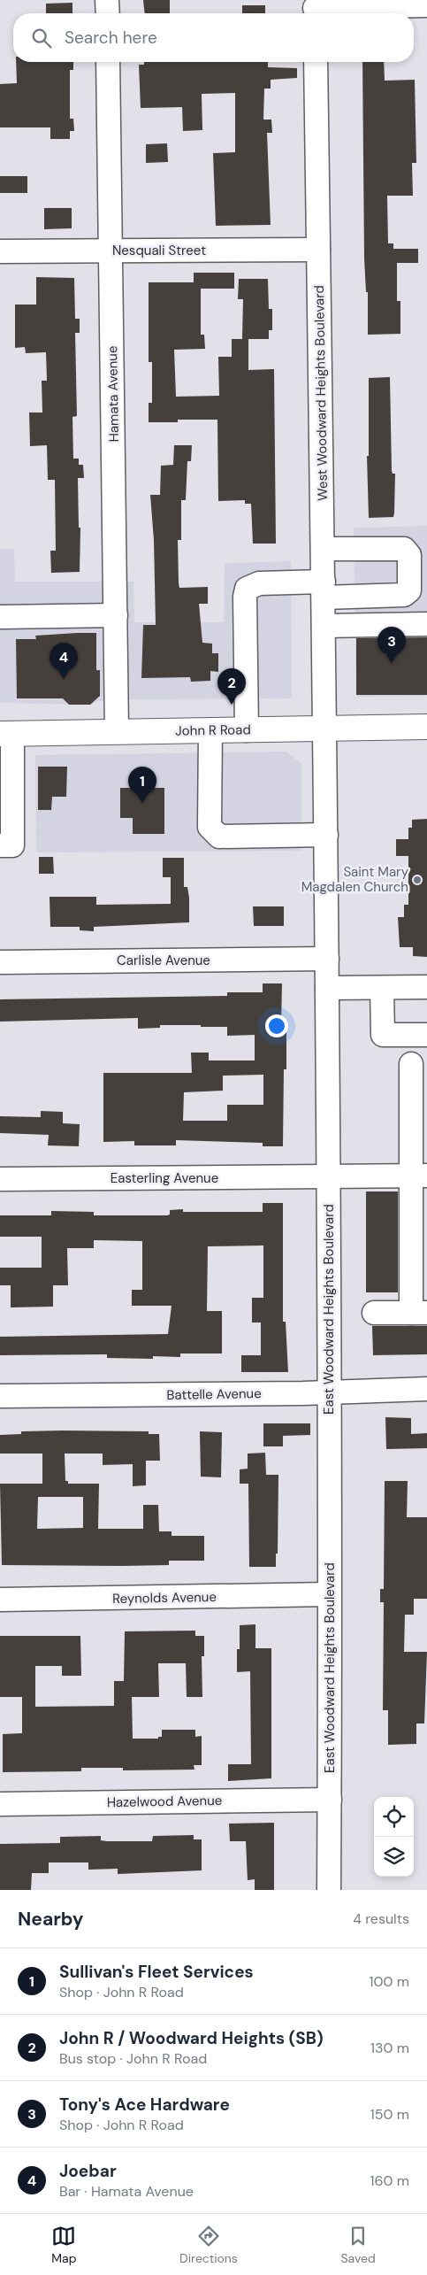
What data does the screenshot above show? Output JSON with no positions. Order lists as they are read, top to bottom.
{
  "streets": {
    "main road": ["John R Road"],
    "street": [
      "Nesquali Street",
      "West Woodward Heights Boulevard",
      "Hamata Avenue",
      "Carlisle Avenue",
      "Easterling Avenue",
      "East Woodward Heights Boulevard",
      "Battelle Avenue",
      "Reynolds Avenue",
      "Hazelwood Avenue"
    ]
  },
  "crossings": [
    ["Nesquali Street", "West Woodward Heights Boulevard"],
    ["Nesquali Street", "Hamata Avenue"],
    ["West Woodward Heights Boulevard", "John R Road"],
    ["West Woodward Heights Boulevard", "East Woodward Heights Boulevard"],
    ["Hamata Avenue", "John R Road"],
    ["John R Road", "East Woodward Heights Boulevard"],
    ["Carlisle Avenue", "East Woodward Heights Boulevard"],
    ["Easterling Avenue", "East Woodward Heights Boulevard"],
    ["East Woodward Heights Boulevard", "Battelle Avenue"],
    ["East Woodward Heights Boulevard", "Reynolds Avenue"],
    ["East Woodward Heights Boulevard", "Hazelwood Avenue"]
  ],
  "places": ["Saint Mary Magdalen Church"],
  "page": {
    "search": "Search here",
    "pins": [
      "3",
      "4",
      "2",
      "1"
    ],
    "heading": ["Nearby", "4 results"],
    "list": [
      {
        "mark": "1",
        "name": "Sullivan's Fleet Services",
        "note": "Shop · John R Road",
        "value": "100 m"
      },
      {
        "mark": "2",
        "name": "John R / Woodward Heights (SB)",
        "note": "Bus stop · John R Road",
        "value": "130 m"
      },
      {
        "mark": "3",
        "name": "Tony's Ace Hardware",
        "note": "Shop · John R Road",
        "value": "150 m"
      },
      {
        "mark": "4",
        "name": "Joebar",
        "note": "Bar · Hamata Avenue",
        "value": "160 m"
      }
    ],
    "nav": ["Map", "Directions", "Saved"]
  }
}
